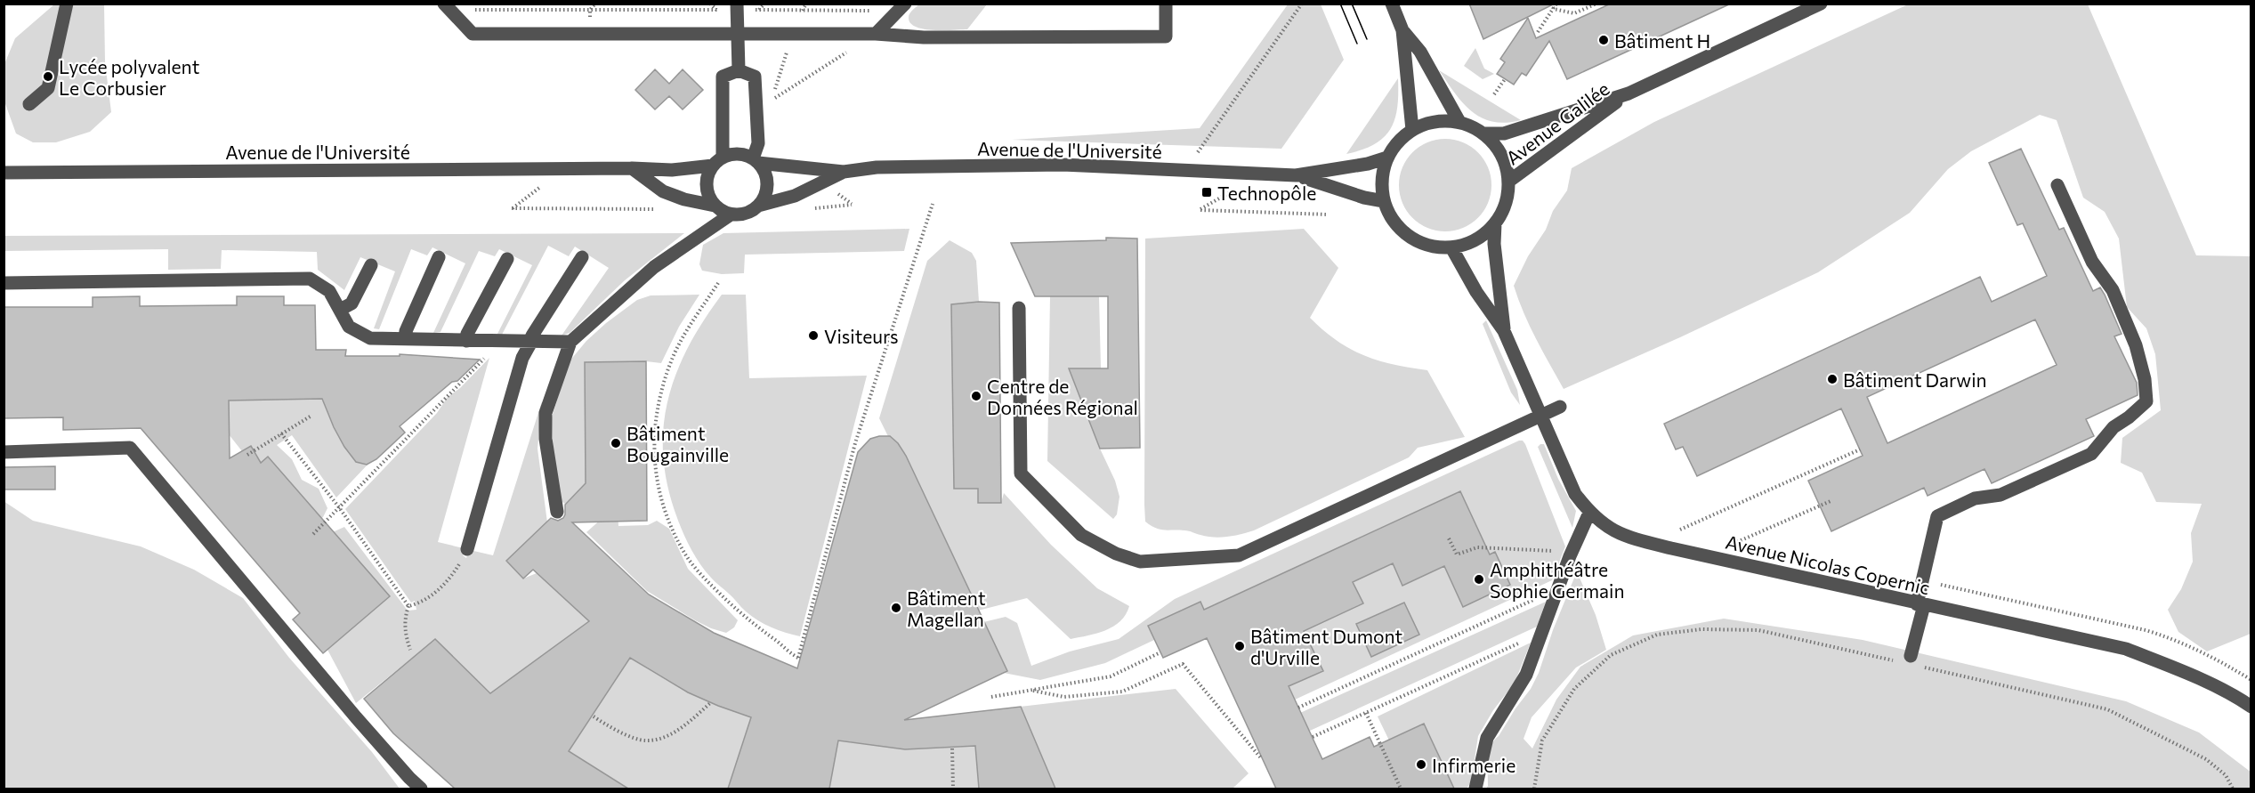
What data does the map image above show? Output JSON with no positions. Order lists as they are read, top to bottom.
{
  "streets": {
    "street": ["Avenue Galilée", "Avenue de l'Université", "Avenue Nicolas Copernic"]
  },
  "crossings": [
    ["Avenue Galilée", "Avenue de l'Université"],
    ["Avenue Galilée", "Avenue Nicolas Copernic"],
    ["Avenue de l'Université", "Avenue Nicolas Copernic"]
  ],
  "places": {
    "other": [
      "Bâtiment H",
      "Lycée polyvalent Le Corbusier",
      "Visiteurs",
      "Bâtiment Darwin",
      "Centre de Données Régional",
      "Bâtiment Bougainville",
      "Amphithéâtre Sophie Germain",
      "Bâtiment Magellan",
      "Bâtiment Dumont d'Urville",
      "Infirmerie"
    ],
    "transit": ["Technopôle"]
  }
}
